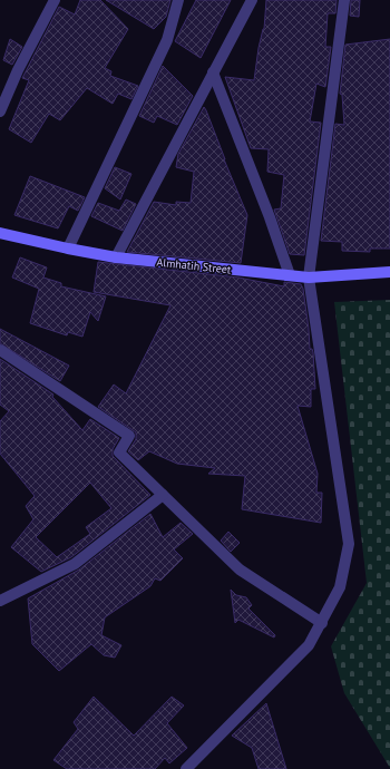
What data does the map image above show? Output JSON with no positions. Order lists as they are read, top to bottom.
{
  "streets": {
    "main road": ["Almhatih Street"]
  }
}
